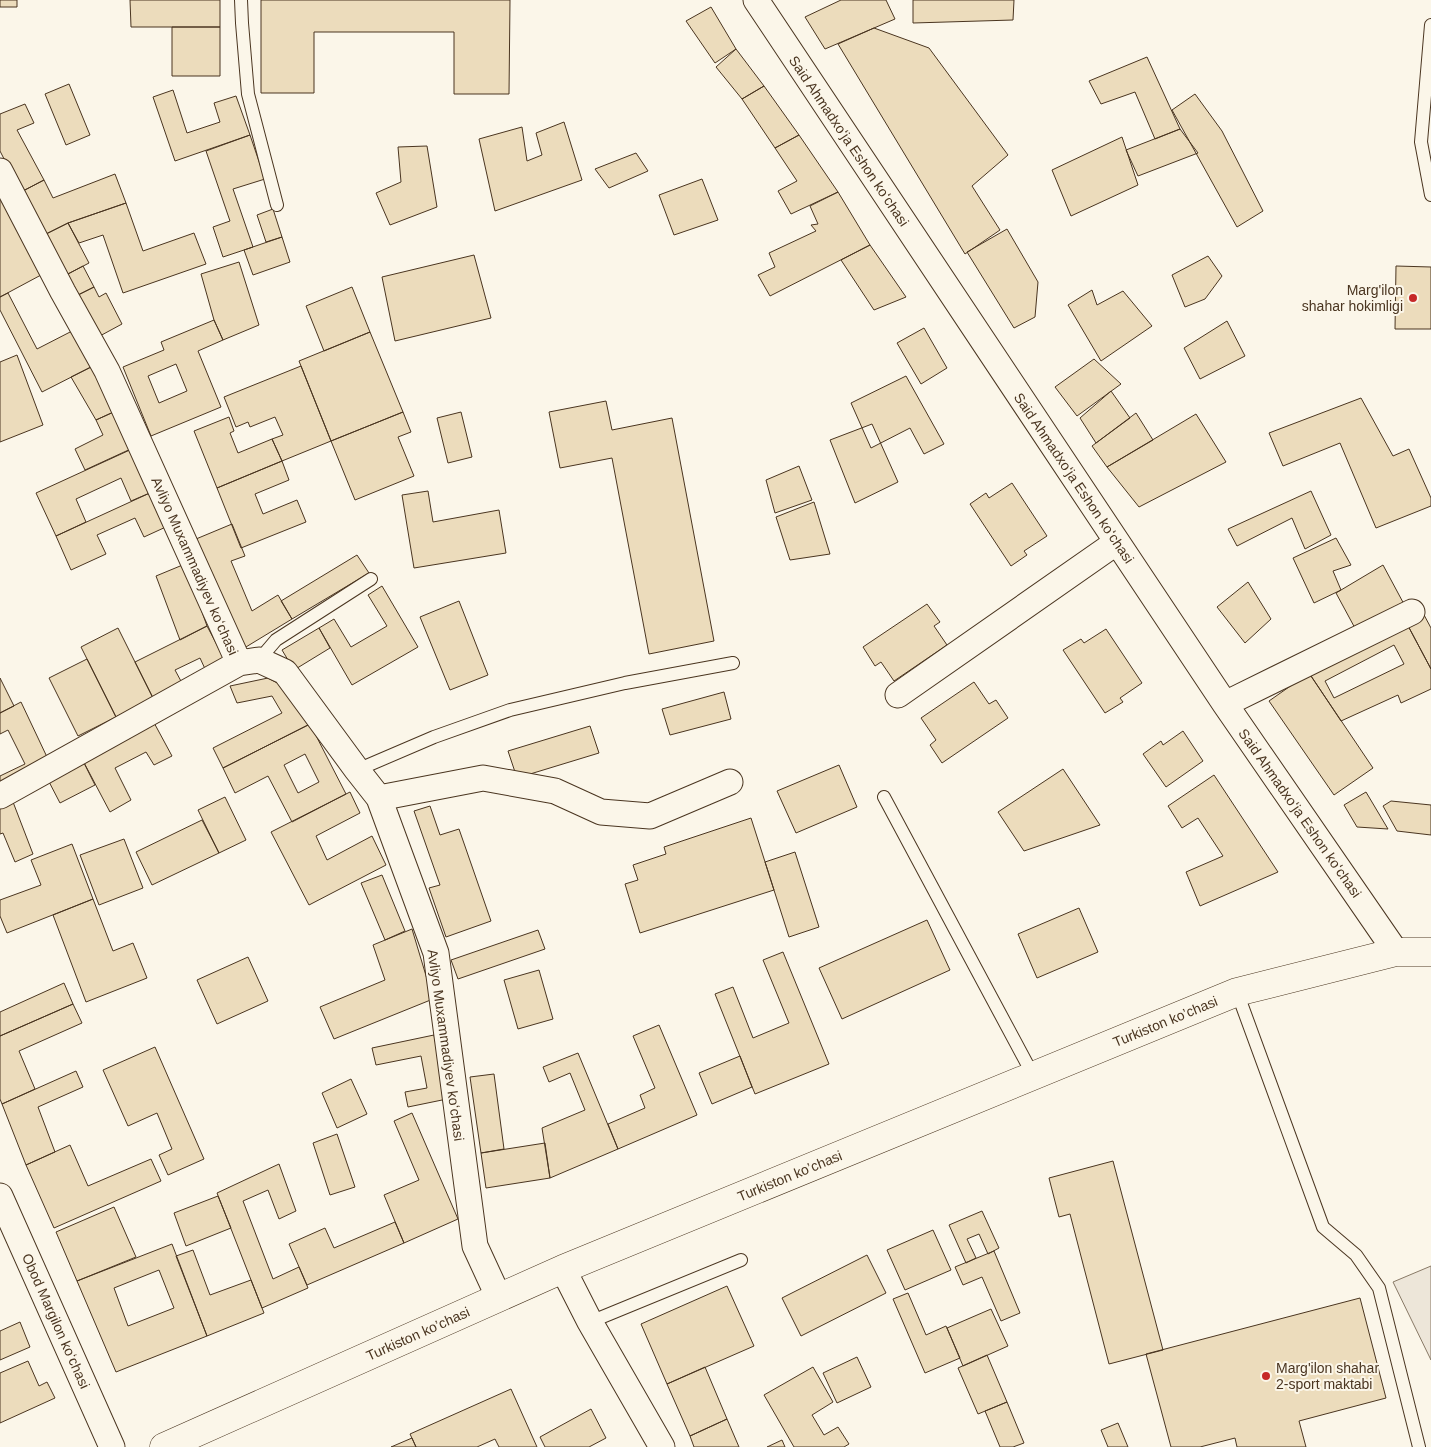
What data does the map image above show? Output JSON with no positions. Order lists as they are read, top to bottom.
{
  "streets": {
    "main road": ["Turkiston ko’chasi"],
    "street": ["Said Ahmadxoʻja Eshon koʻchasi", "Avliyo Muxammadiyev koʻchasi", "Obod Margilon koʻchasi"]
  },
  "crossings": [
    ["Said Ahmadxoʻja Eshon koʻchasi", "Turkiston ko’chasi"],
    ["Avliyo Muxammadiyev koʻchasi", "Turkiston ko’chasi"]
  ],
  "places": ["Marg'ilon shahar hokimligi", "Marg'ilon shahar 2-sport maktabi"]
}
